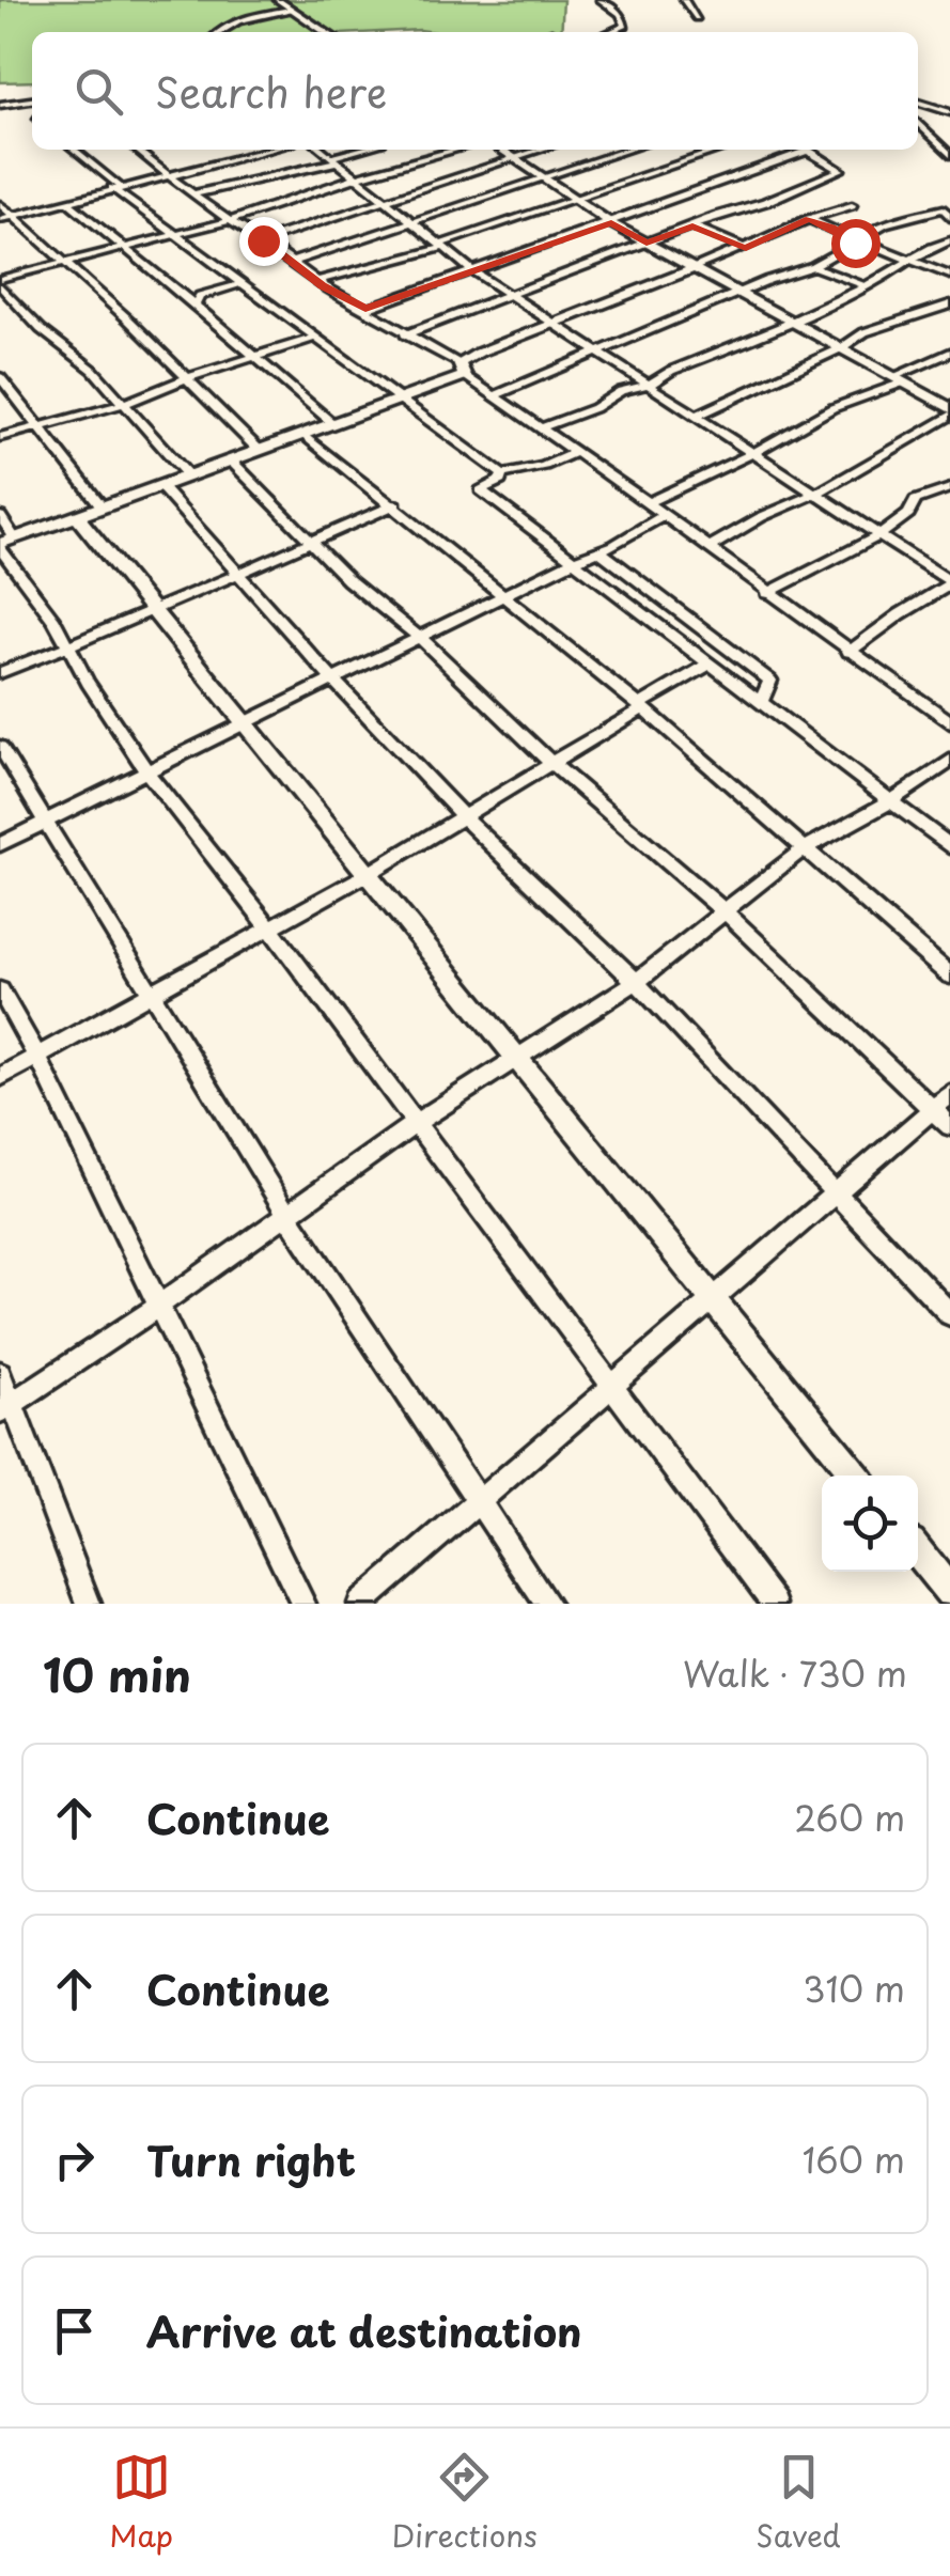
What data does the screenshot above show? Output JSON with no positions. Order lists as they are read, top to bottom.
{
  "page": {
    "search": "Search here",
    "heading": ["10 min", "Walk · 730 m"],
    "list": [
      ["Continue", "260 m"],
      ["Continue", "310 m"],
      ["Turn right", "160 m"],
      "Arrive at destination"
    ],
    "nav": ["Map", "Directions", "Saved"]
  }
}
